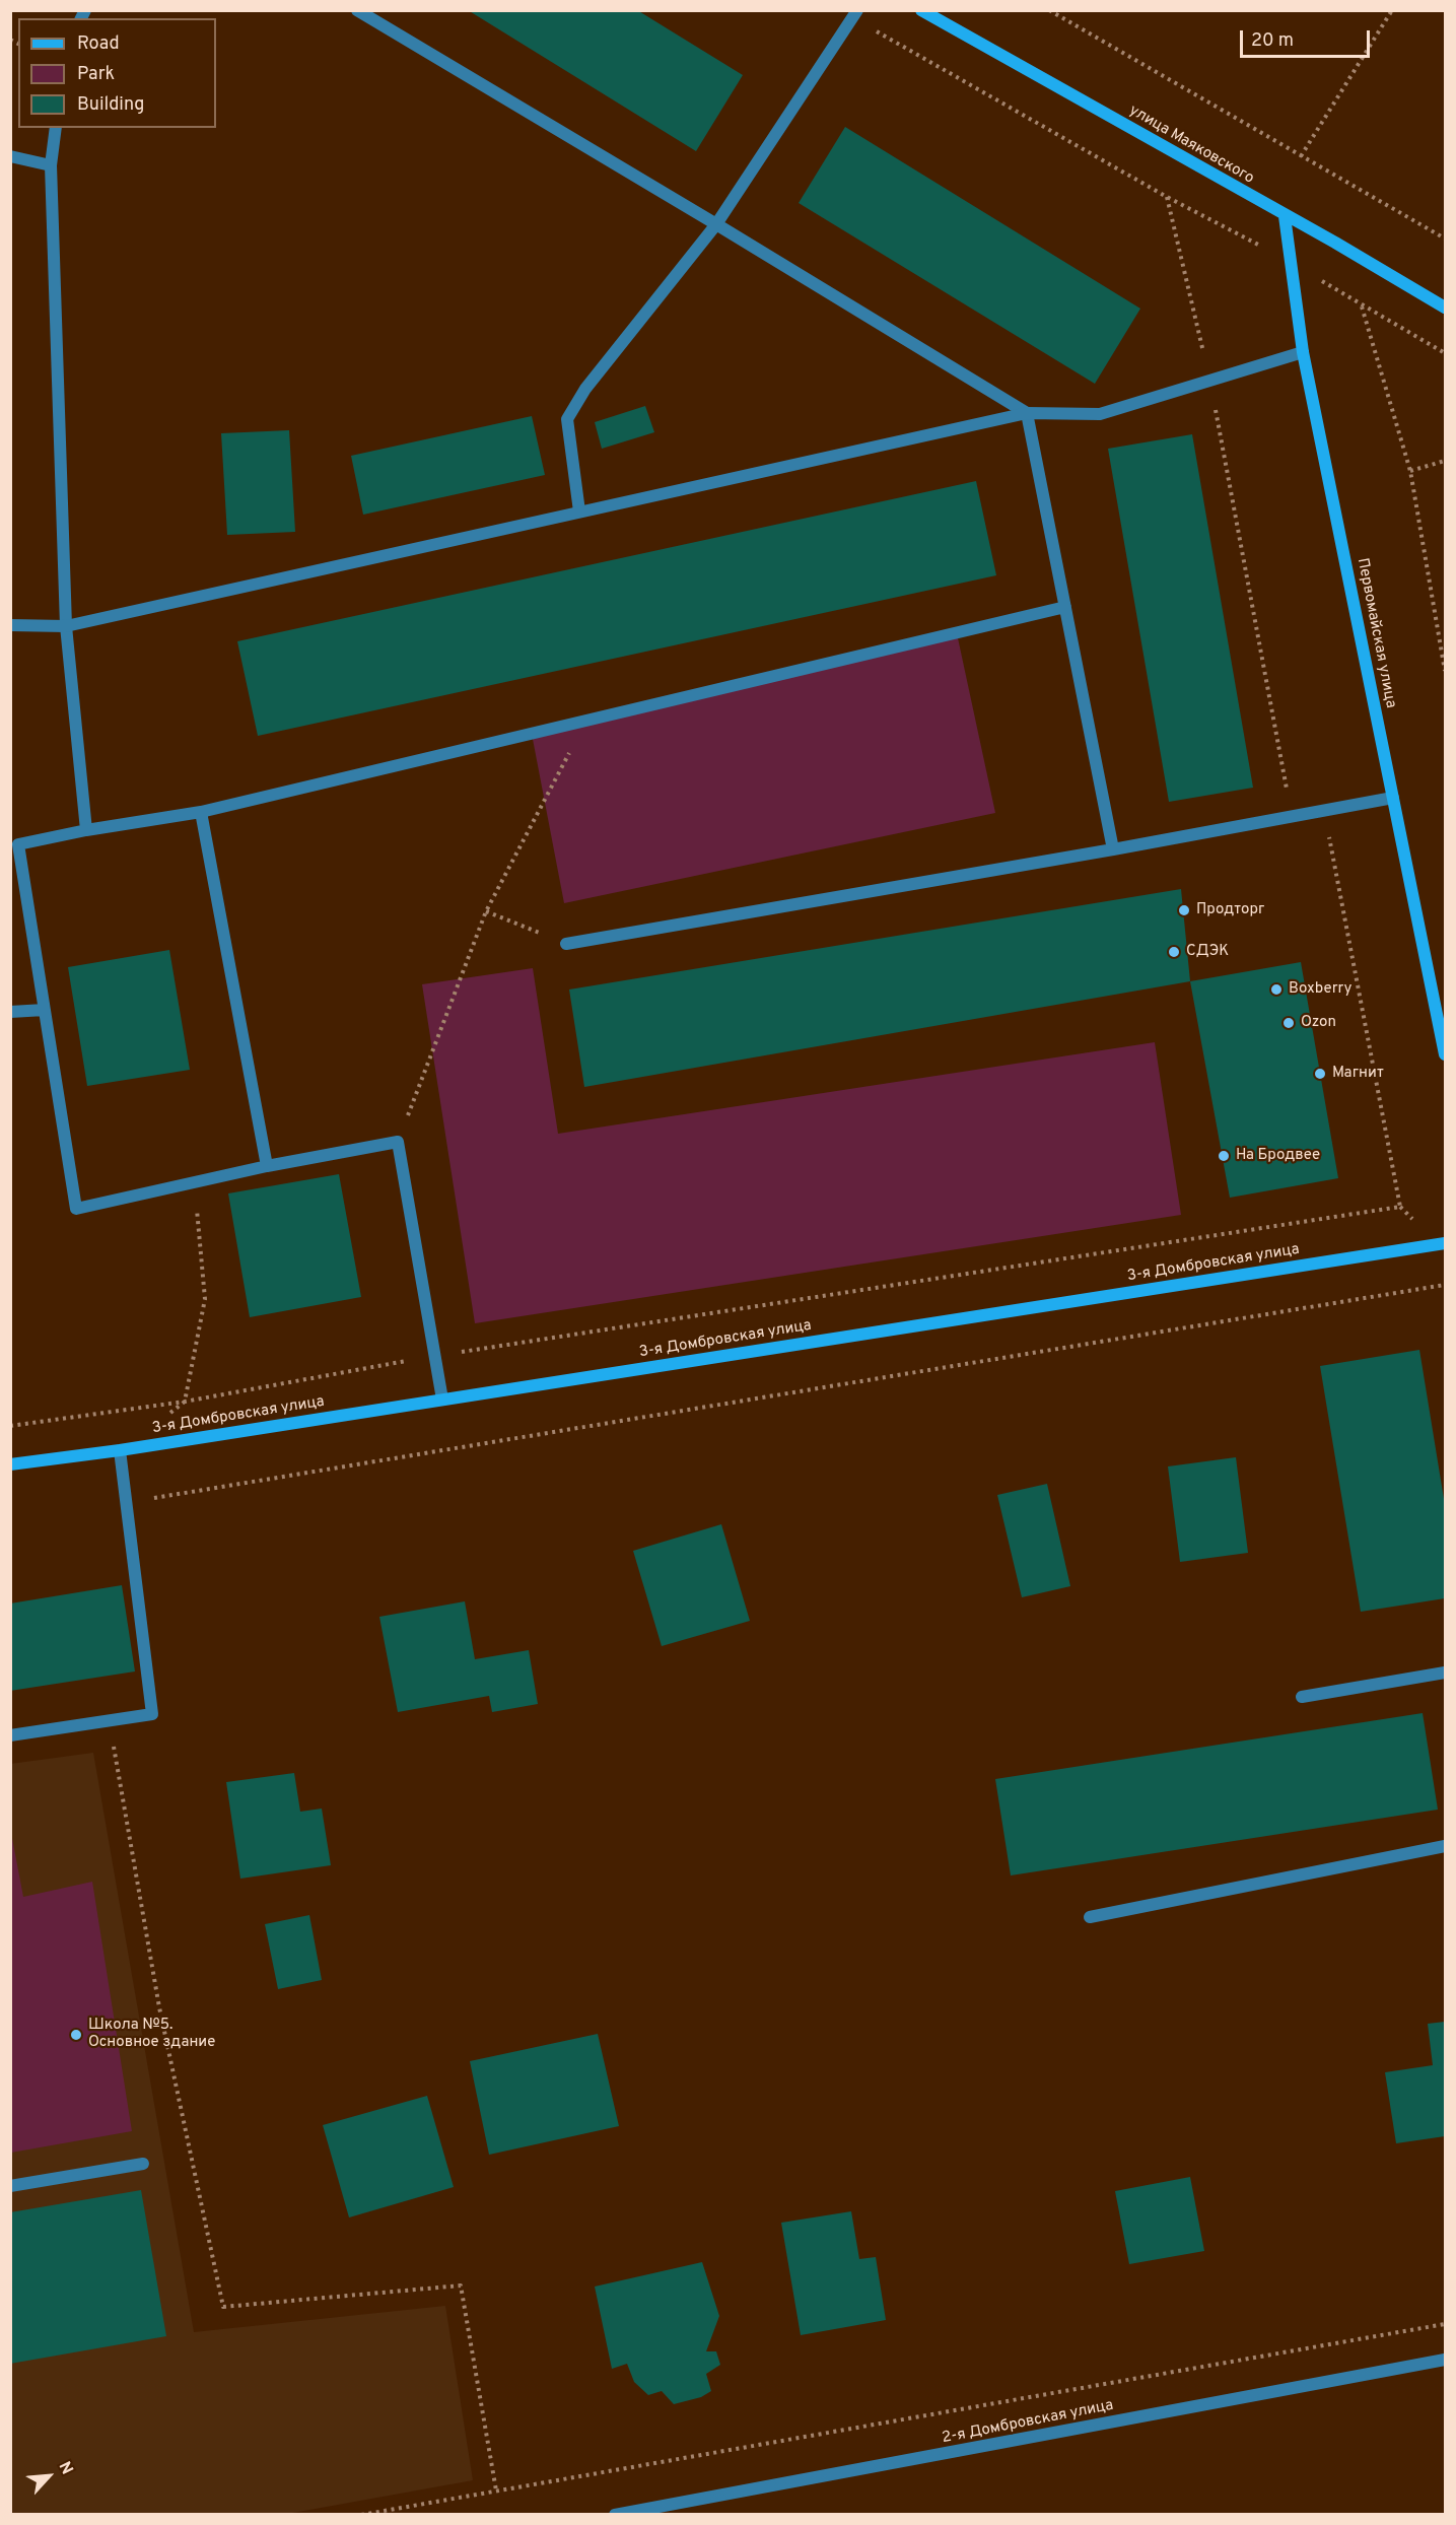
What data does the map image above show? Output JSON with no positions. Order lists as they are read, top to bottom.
{
  "streets": {
    "street": [
      "улица Маяковского",
      "Первомайская улица",
      "3-я Домбровская улица",
      "2-я Домбровская улица"
    ]
  },
  "crossings": [
    ["улица Маяковского", "Первомайская улица"]
  ],
  "places": [
    "Продторг",
    "СДЭК",
    "Boxberry",
    "Ozon",
    "Магнит",
    "На Бродвее",
    "Школа №5. Основное здание"
  ],
  "legend": ["Road", "Park", "Building"],
  "scale_bar": "20 m",
  "north": "top right"
}
